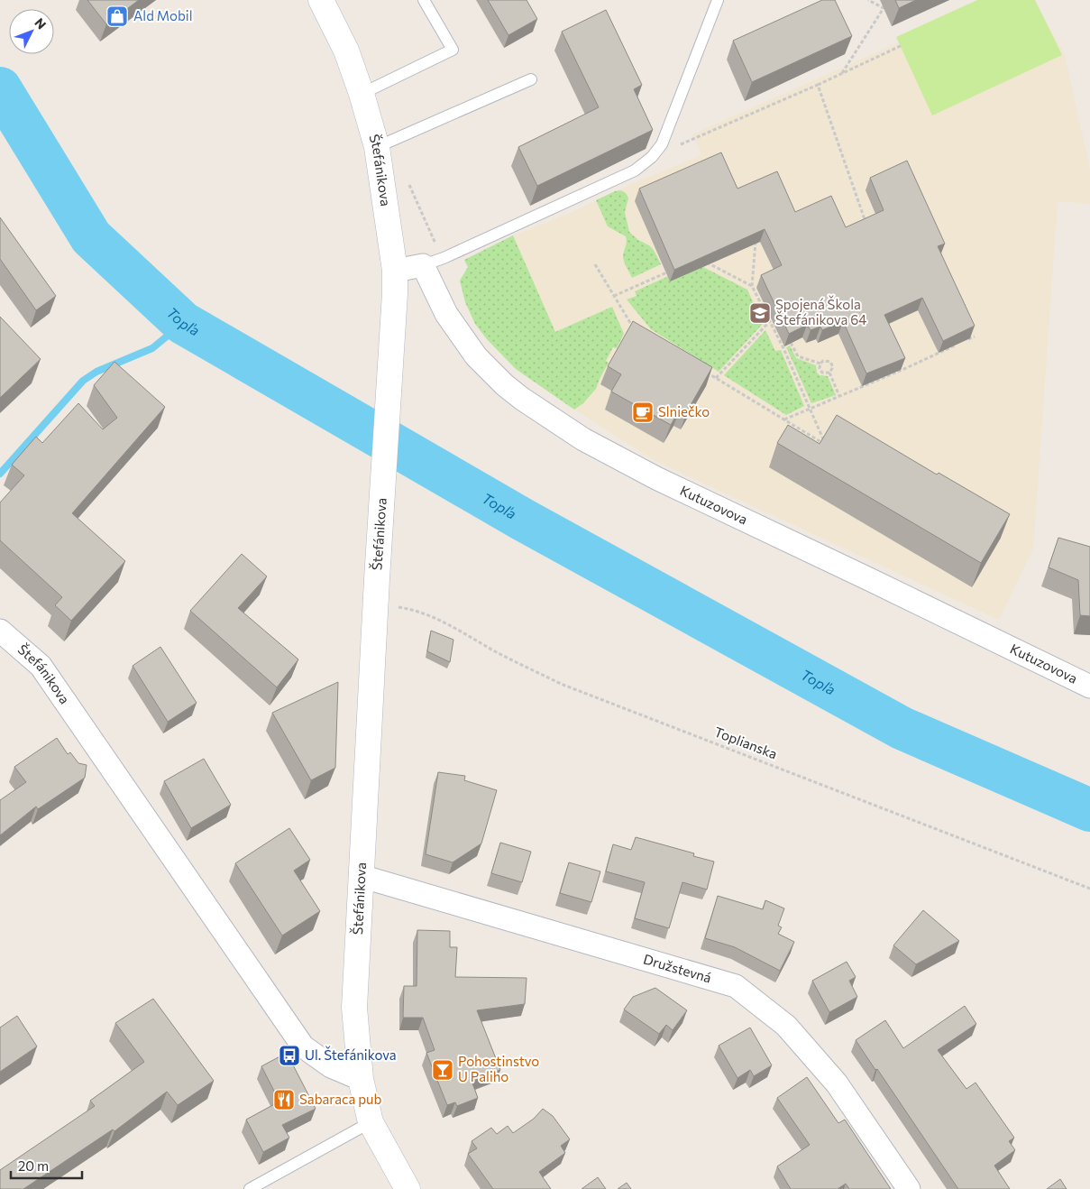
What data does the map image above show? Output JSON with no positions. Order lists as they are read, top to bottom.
{
  "streets": {
    "street": ["Štefánikova", "Kutuzovova", "Družstevná"],
    "path": ["Toplianska"]
  },
  "crossings": [
    ["Štefánikova", "Družstevná"]
  ],
  "water": ["Topľa"],
  "places": {
    "shop": ["Ald Mobil"],
    "school or university": ["Spojená Škola Štefánikova 64"],
    "cafe": ["Slniečko"],
    "bus stop": ["Ul. Štefánikova"],
    "bar": ["Pohostinstvo U Paliho"],
    "restaurant": ["Sabaraca pub"]
  },
  "scale_bar": "20 m",
  "north": "top right"
}
